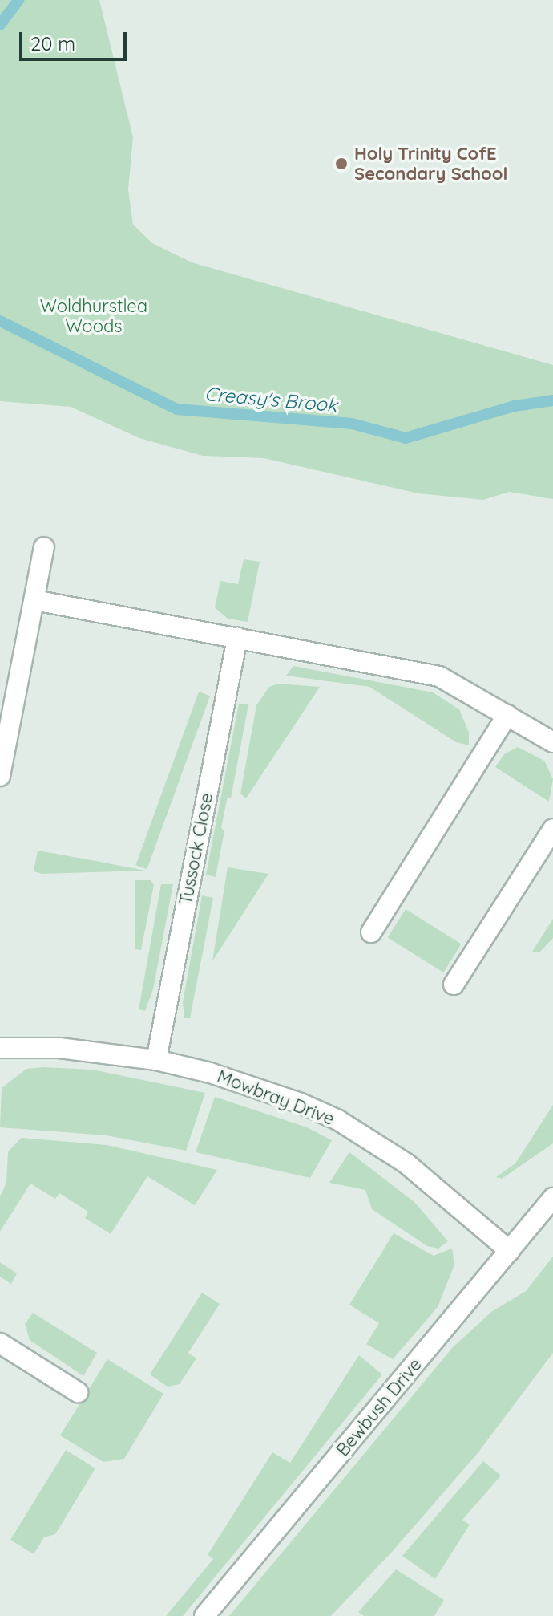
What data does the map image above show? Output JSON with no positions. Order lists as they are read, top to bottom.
{
  "streets": {
    "street": ["Tussock Close", "Mowbray Drive", "Bewbush Drive"]
  },
  "crossings": [
    ["Tussock Close", "Mowbray Drive"],
    ["Mowbray Drive", "Bewbush Drive"]
  ],
  "water": ["Creasy's Brook"],
  "parks": ["Woldhurstlea Woods"],
  "places": ["Holy Trinity CofE Secondary School"],
  "scale_bar": "20 m"
}
